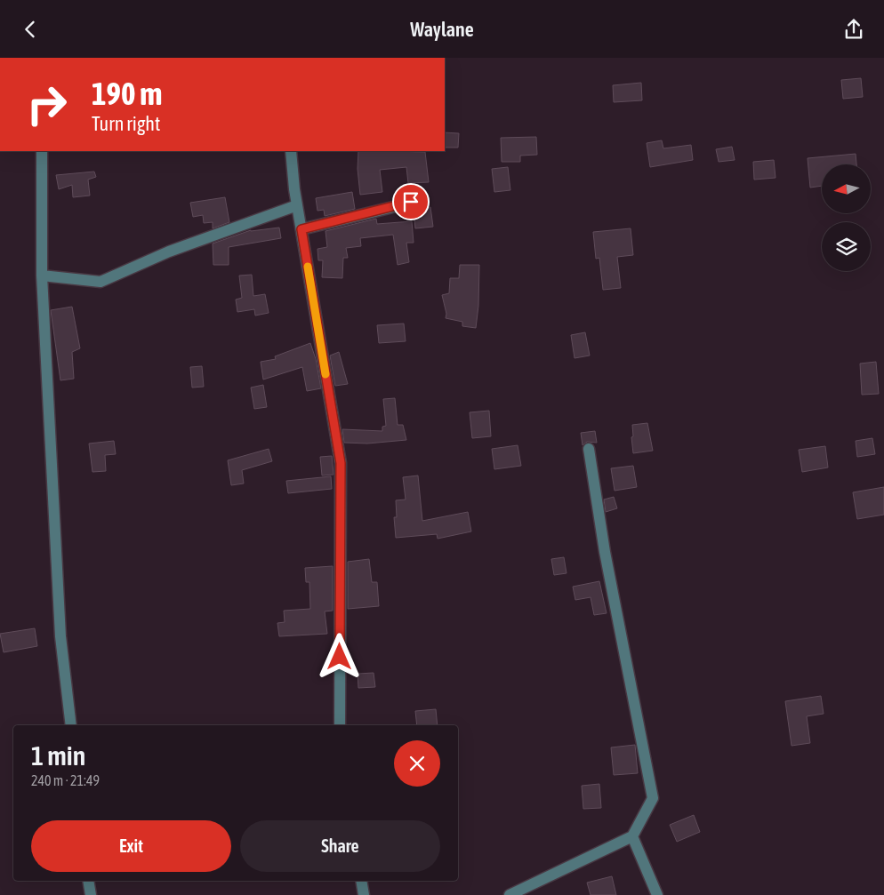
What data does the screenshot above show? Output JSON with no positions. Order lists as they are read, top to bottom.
{
  "north": "left",
  "page": {
    "header": "Waylane",
    "turn": ["190 m", "Turn right"],
    "heading": ["1 min", "240 m · 21:49"],
    "buttons": ["Exit", "Share"]
  }
}
